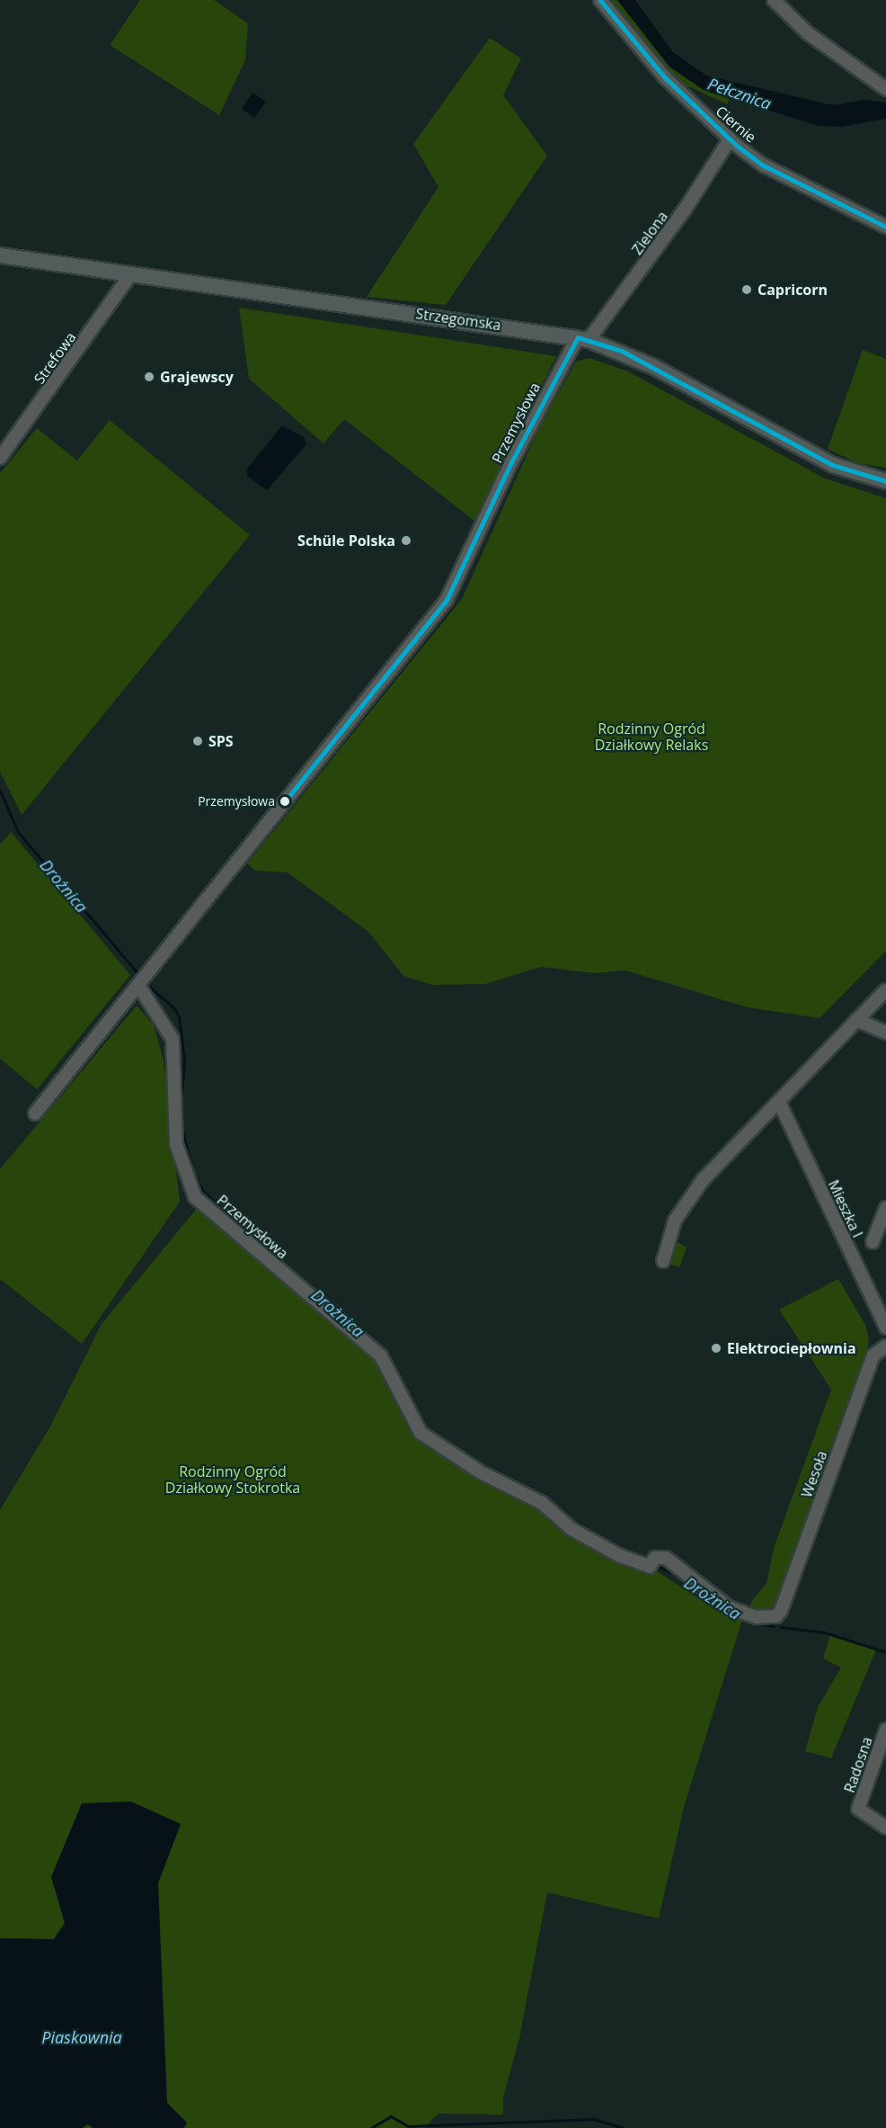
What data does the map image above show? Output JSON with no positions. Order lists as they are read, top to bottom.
{
  "streets": {
    "main road": ["Strzegomska"],
    "street": [
      "Ciernie",
      "Zielona",
      "Strefowa",
      "Przemysłowa",
      "Mieszka I",
      "Wesoła",
      "Radosna"
    ]
  },
  "crossings": [
    ["Ciernie", "Zielona"],
    ["Zielona", "Strzegomska"],
    ["Zielona", "Przemysłowa"],
    ["Strzegomska", "Strefowa"],
    ["Strzegomska", "Przemysłowa"],
    ["Przemysłowa", "Wesoła"]
  ],
  "water": ["Pełcznica", "Drożnica", "Piaskownia"],
  "parks": ["Rodzinny Ogród Działkowy Relaks", "Rodzinny Ogród Działkowy Stokrotka"],
  "places": [
    "Capricorn",
    "Grajewscy",
    "Schüle Polska",
    "SPS",
    "Przemysłowa",
    "Elektrociepłownia"
  ]
}
